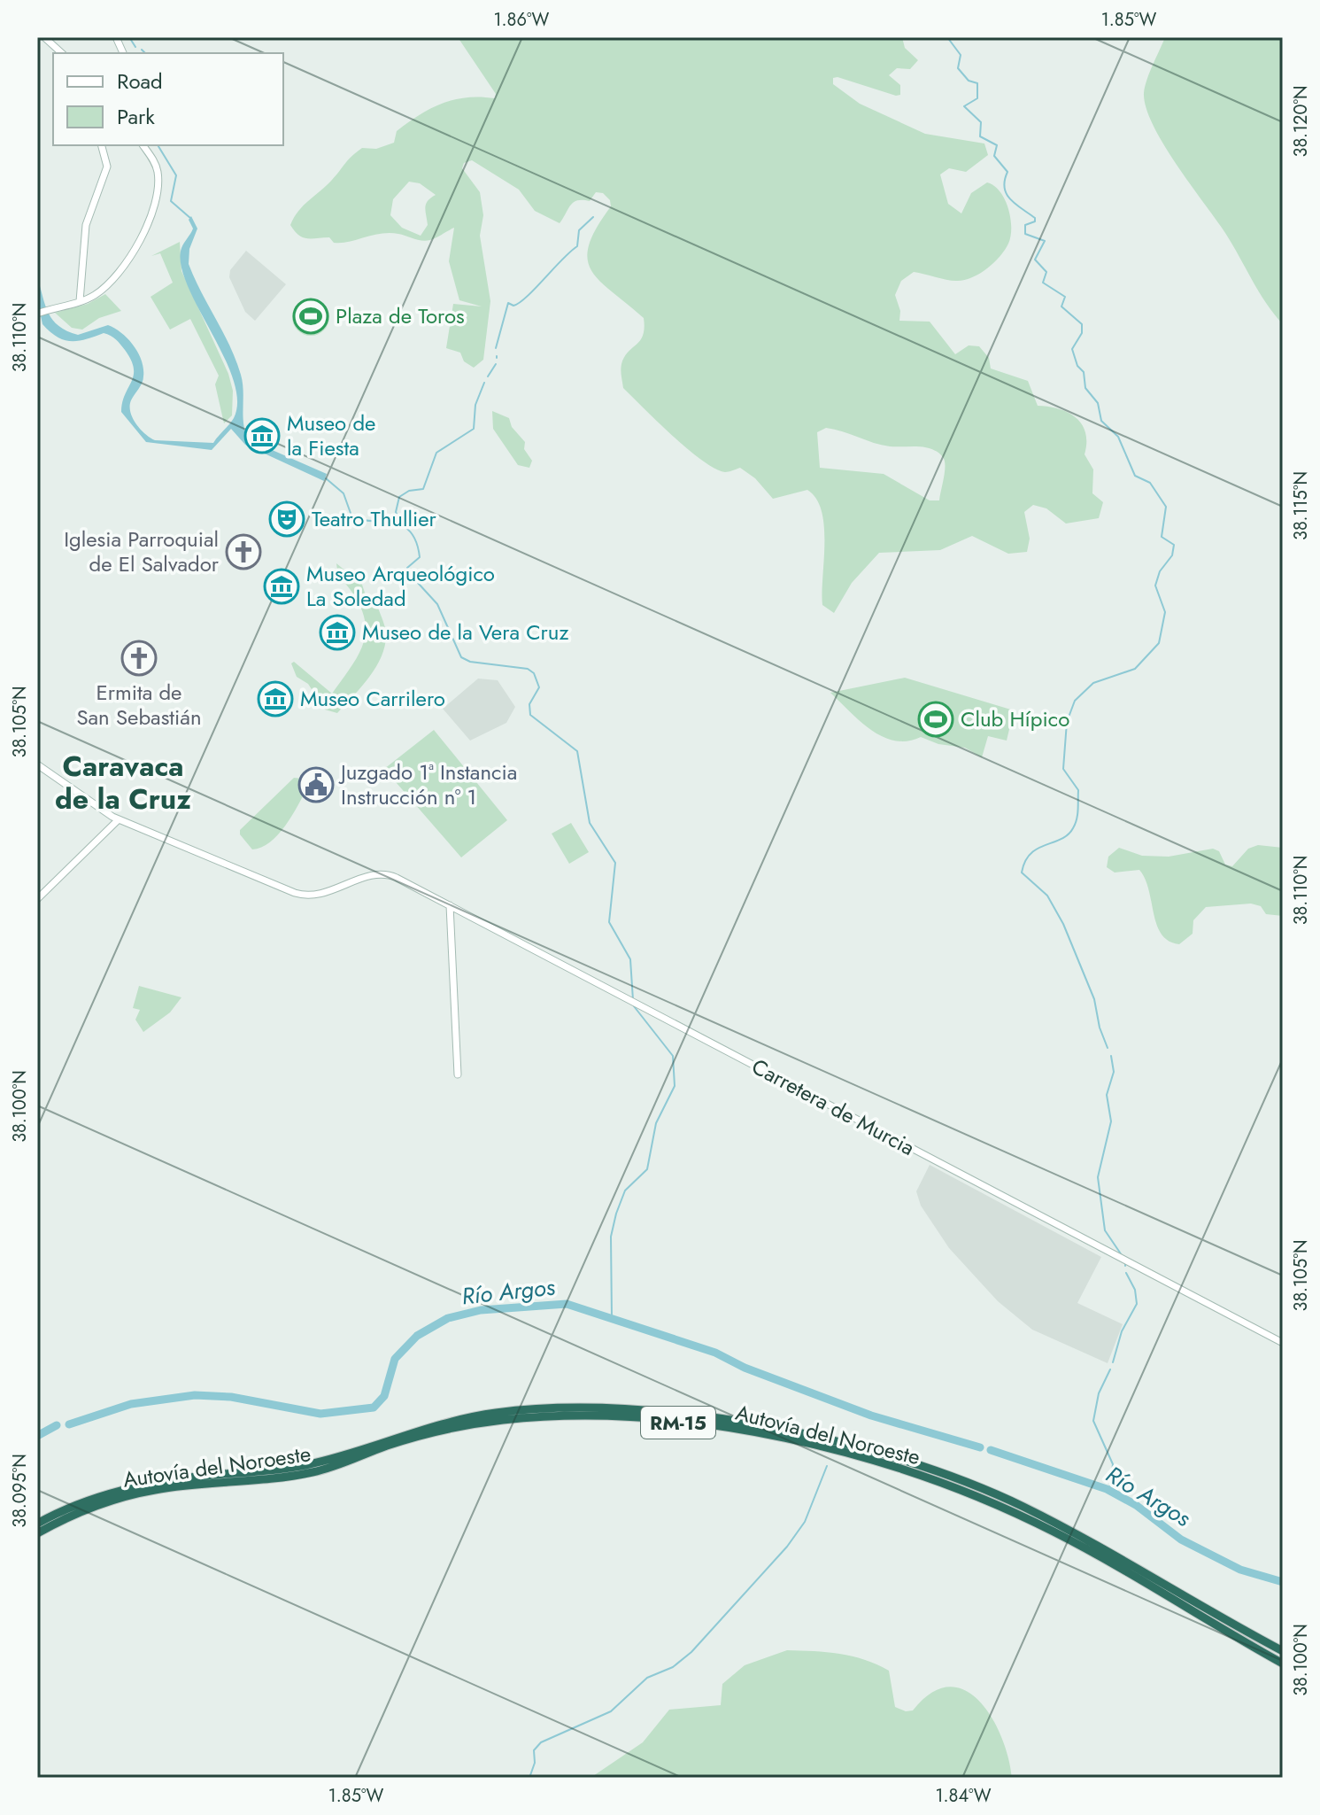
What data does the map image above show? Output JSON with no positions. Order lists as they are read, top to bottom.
{
  "streets": {
    "highway": ["RM-15", "Autovía del Noroeste"],
    "main road": ["Carretera de Murcia"]
  },
  "districts": ["Caravaca de la Cruz"],
  "water": ["Río Argos"],
  "places": {
    "sports": ["Plaza de Toros", "Club Hípico"],
    "museum": [
      "Museo de la Fiesta",
      "Museo Arqueológico La Soledad",
      "Museo de la Vera Cruz",
      "Museo Carrilero"
    ],
    "theatre": ["Teatro Thullier"],
    "church": ["Iglesia Parroquial de El Salvador", "Ermita de San Sebastián"],
    "public building": ["Juzgado 1ª Instancia Instrucción nº 1"]
  },
  "legend": ["Road", "Park"],
  "coordinates": [
    "1.86°W",
    "1.85°W",
    "38.120°N",
    "38.110°N",
    "38.115°N",
    "38.105°N",
    "38.100°N",
    "38.095°N",
    "1.84°W"
  ]
}
